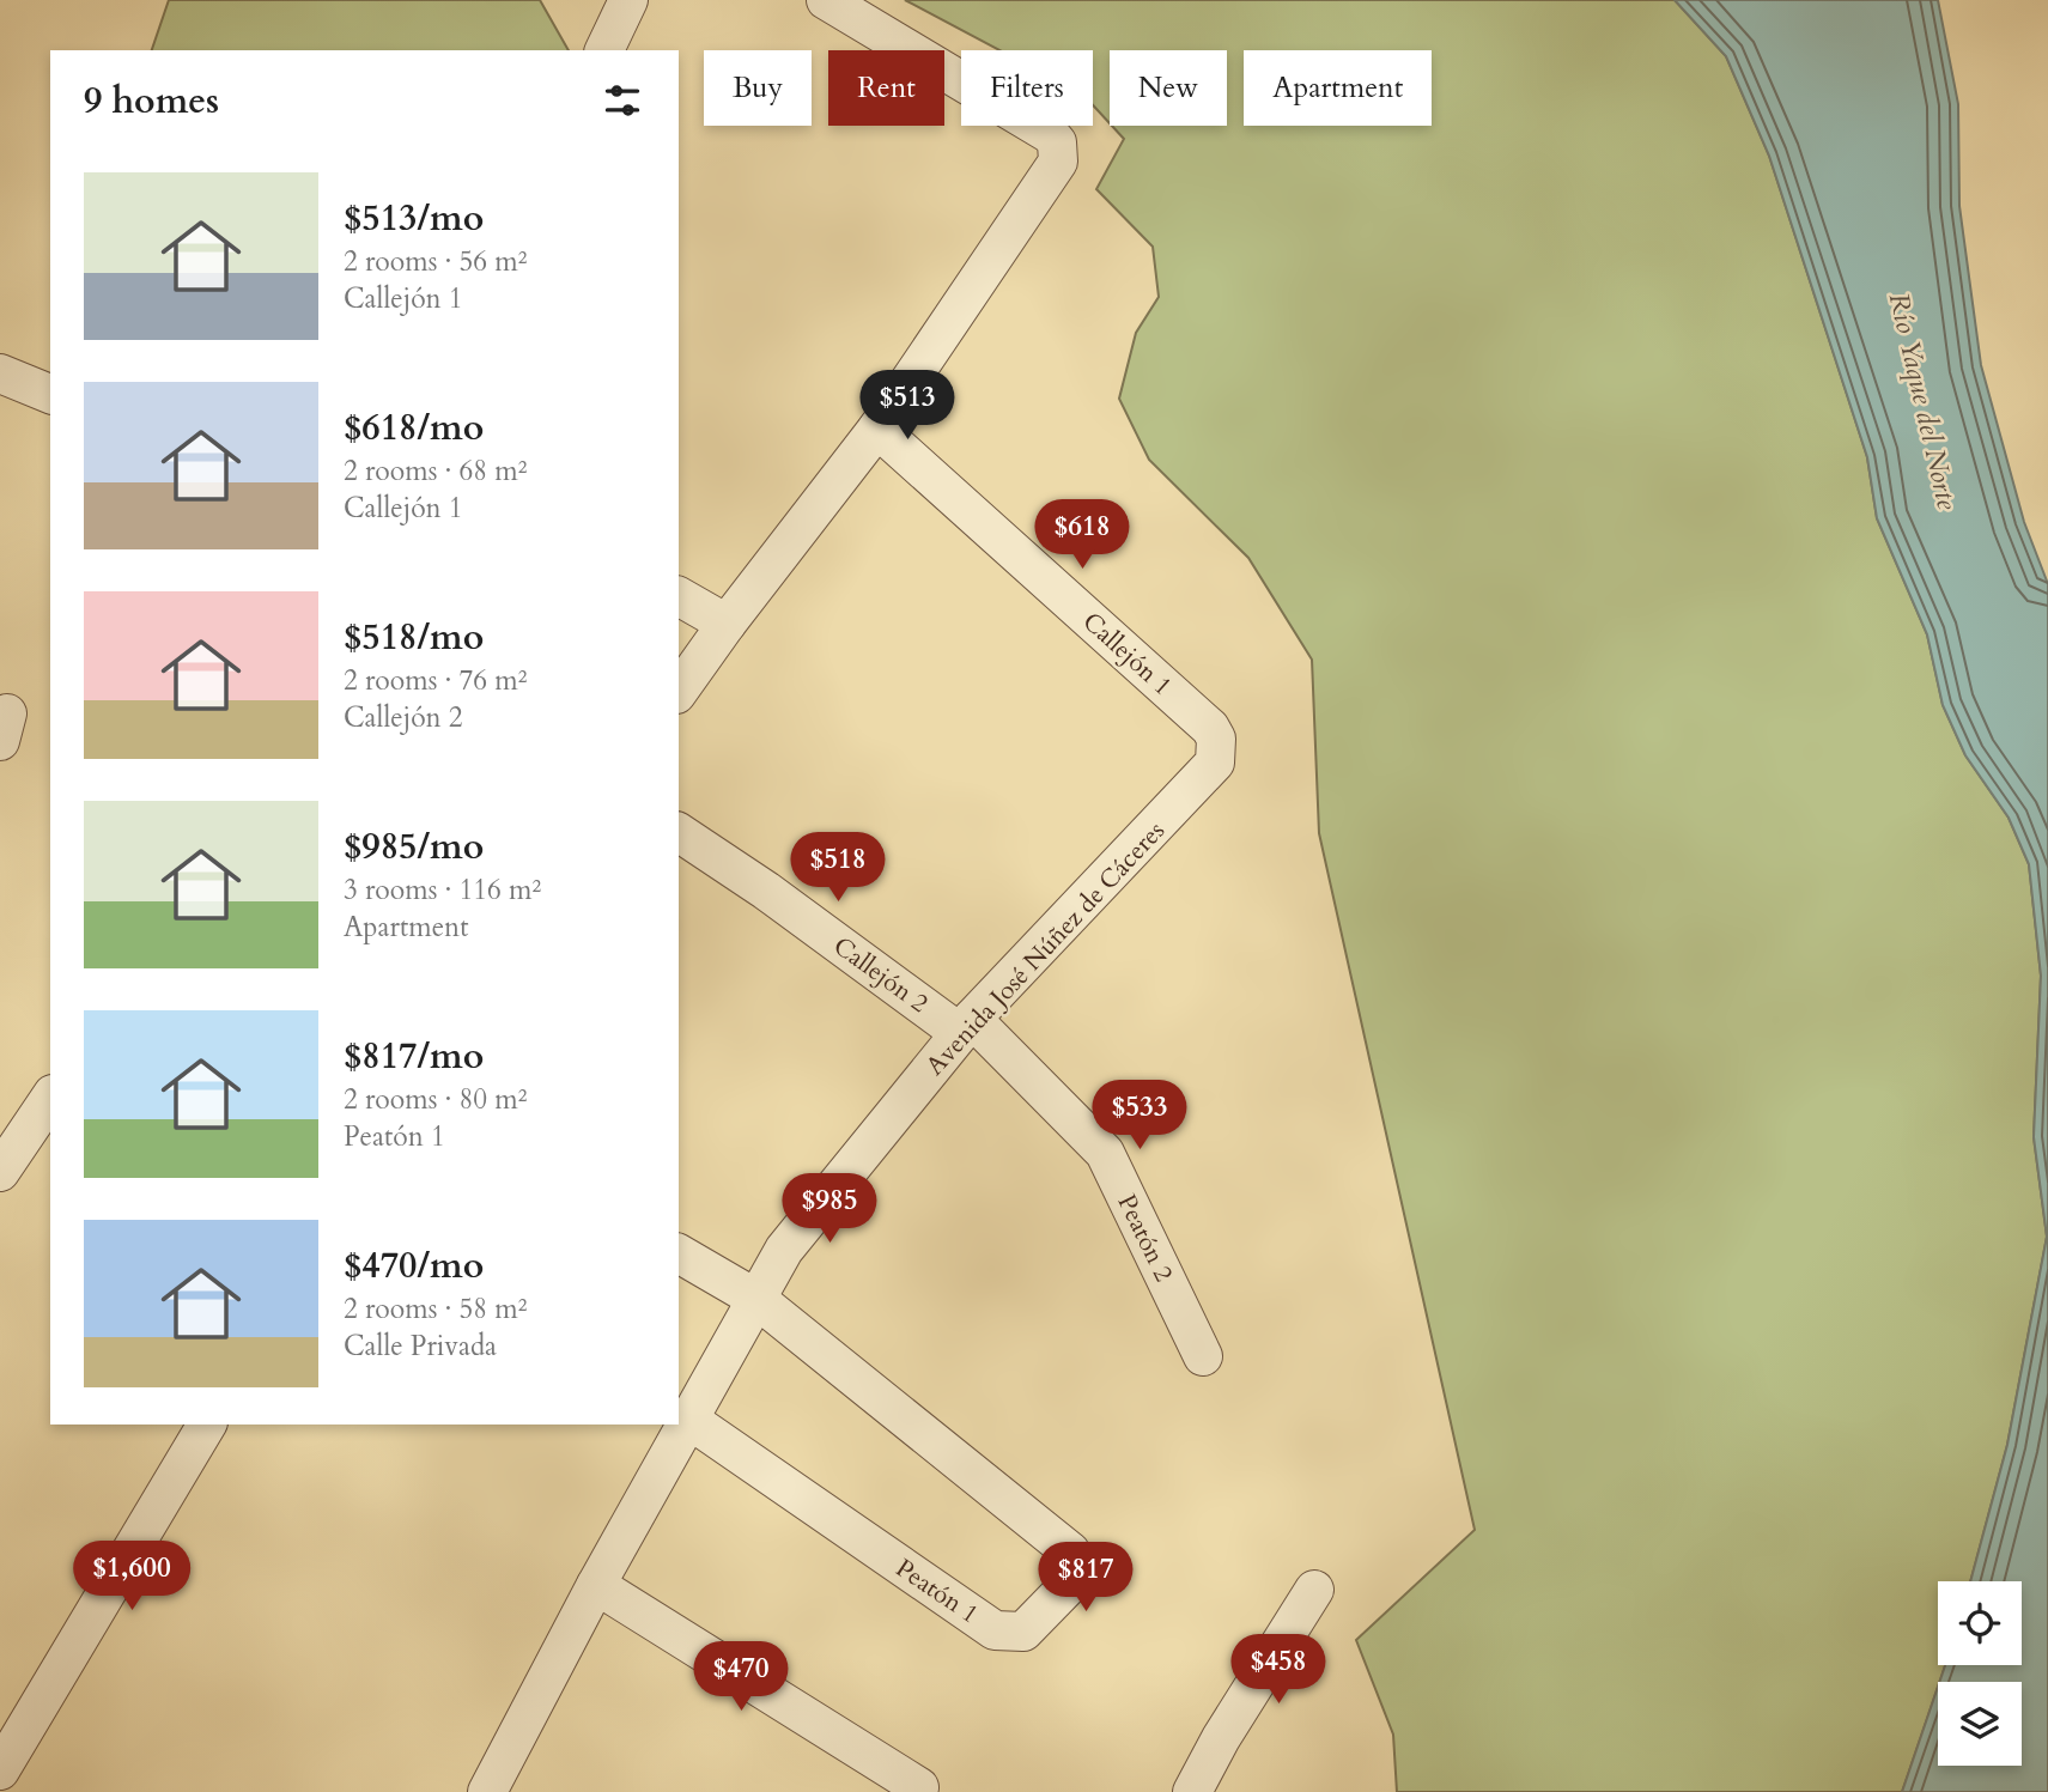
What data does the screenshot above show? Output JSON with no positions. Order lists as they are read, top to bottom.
{
  "streets": {
    "street": [
      "Callejón 1",
      "Avenida José Núñez de Cáceres",
      "Callejón 2",
      "Peatón 2",
      "Peatón 1"
    ]
  },
  "crossings": [
    ["Callejón 1", "Avenida José Núñez de Cáceres"],
    ["Avenida José Núñez de Cáceres", "Callejón 2"],
    ["Avenida José Núñez de Cáceres", "Peatón 2"],
    ["Avenida José Núñez de Cáceres", "Peatón 1"],
    ["Callejón 2", "Peatón 2"]
  ],
  "water": ["Río Yaque del Norte"],
  "page": {
    "chip": [
      "Buy",
      "Rent",
      "Filters",
      "New",
      "Apartment"
    ],
    "heading": "9 homes",
    "list": [
      {
        "name": "$513/mo",
        "note": "2 rooms · 56 m² · Callejón 1"
      },
      {
        "name": "$618/mo",
        "note": "2 rooms · 68 m² · Callejón 1"
      },
      {
        "name": "$518/mo",
        "note": "2 rooms · 76 m² · Callejón 2"
      },
      {
        "name": "$985/mo",
        "note": "3 rooms · 116 m² · Apartment"
      },
      {
        "name": "$817/mo",
        "note": "2 rooms · 80 m² · Peatón 1"
      },
      {
        "name": "$470/mo",
        "note": "2 rooms · 58 m² · Calle Privada"
      }
    ],
    "price": [
      "$513",
      "$618",
      "$518",
      "$533",
      "$985",
      "$1,600",
      "$817",
      "$458",
      "$470"
    ]
  }
}
